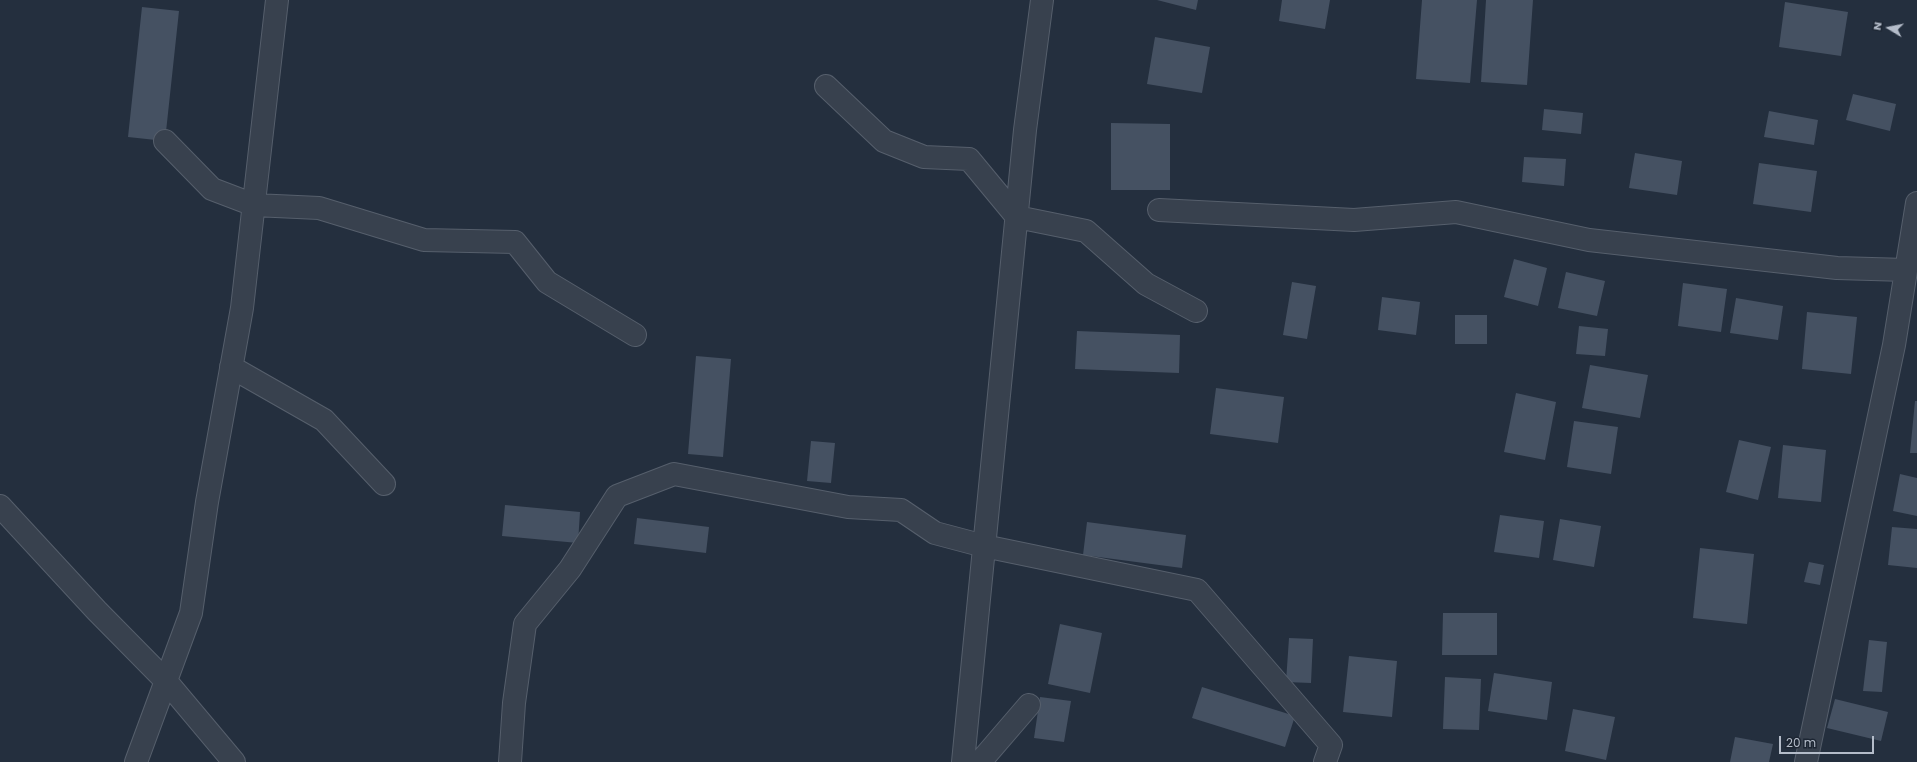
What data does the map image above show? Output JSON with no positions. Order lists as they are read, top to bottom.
{
  "scale_bar": "20 m",
  "north": "left"
}
